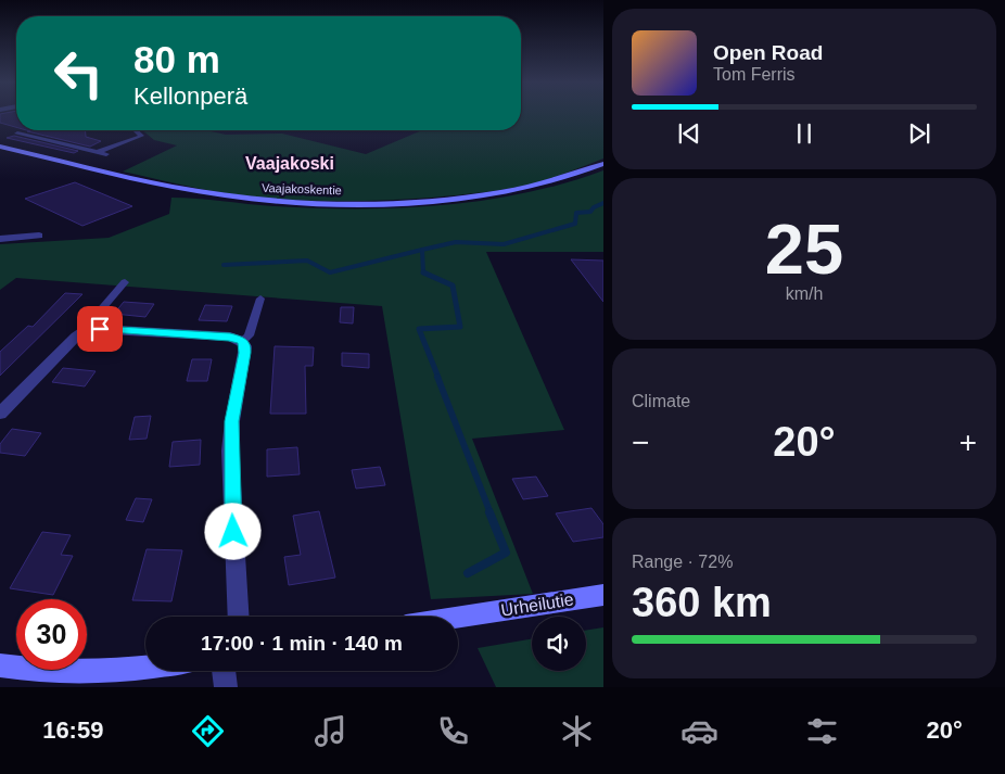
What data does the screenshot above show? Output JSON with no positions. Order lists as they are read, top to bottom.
{
  "streets": {
    "main road": ["Vaajakoskentie", "Urheilutie"]
  },
  "districts": ["Vaajakoski"],
  "page": {
    "turn": ["80 m", "Kellonperä"],
    "song": ["Open Road", "Tom Ferris"],
    "tile": [
      ["25", "km/h"],
      "Climate",
      ["Range · 72%", "360 km"]
    ],
    "heat": ["−", "20°", "+"],
    "limit": "30",
    "trip": "17:00 · 1 min · 140 m",
    "tabs": ["16:59", "20°"]
  }
}
